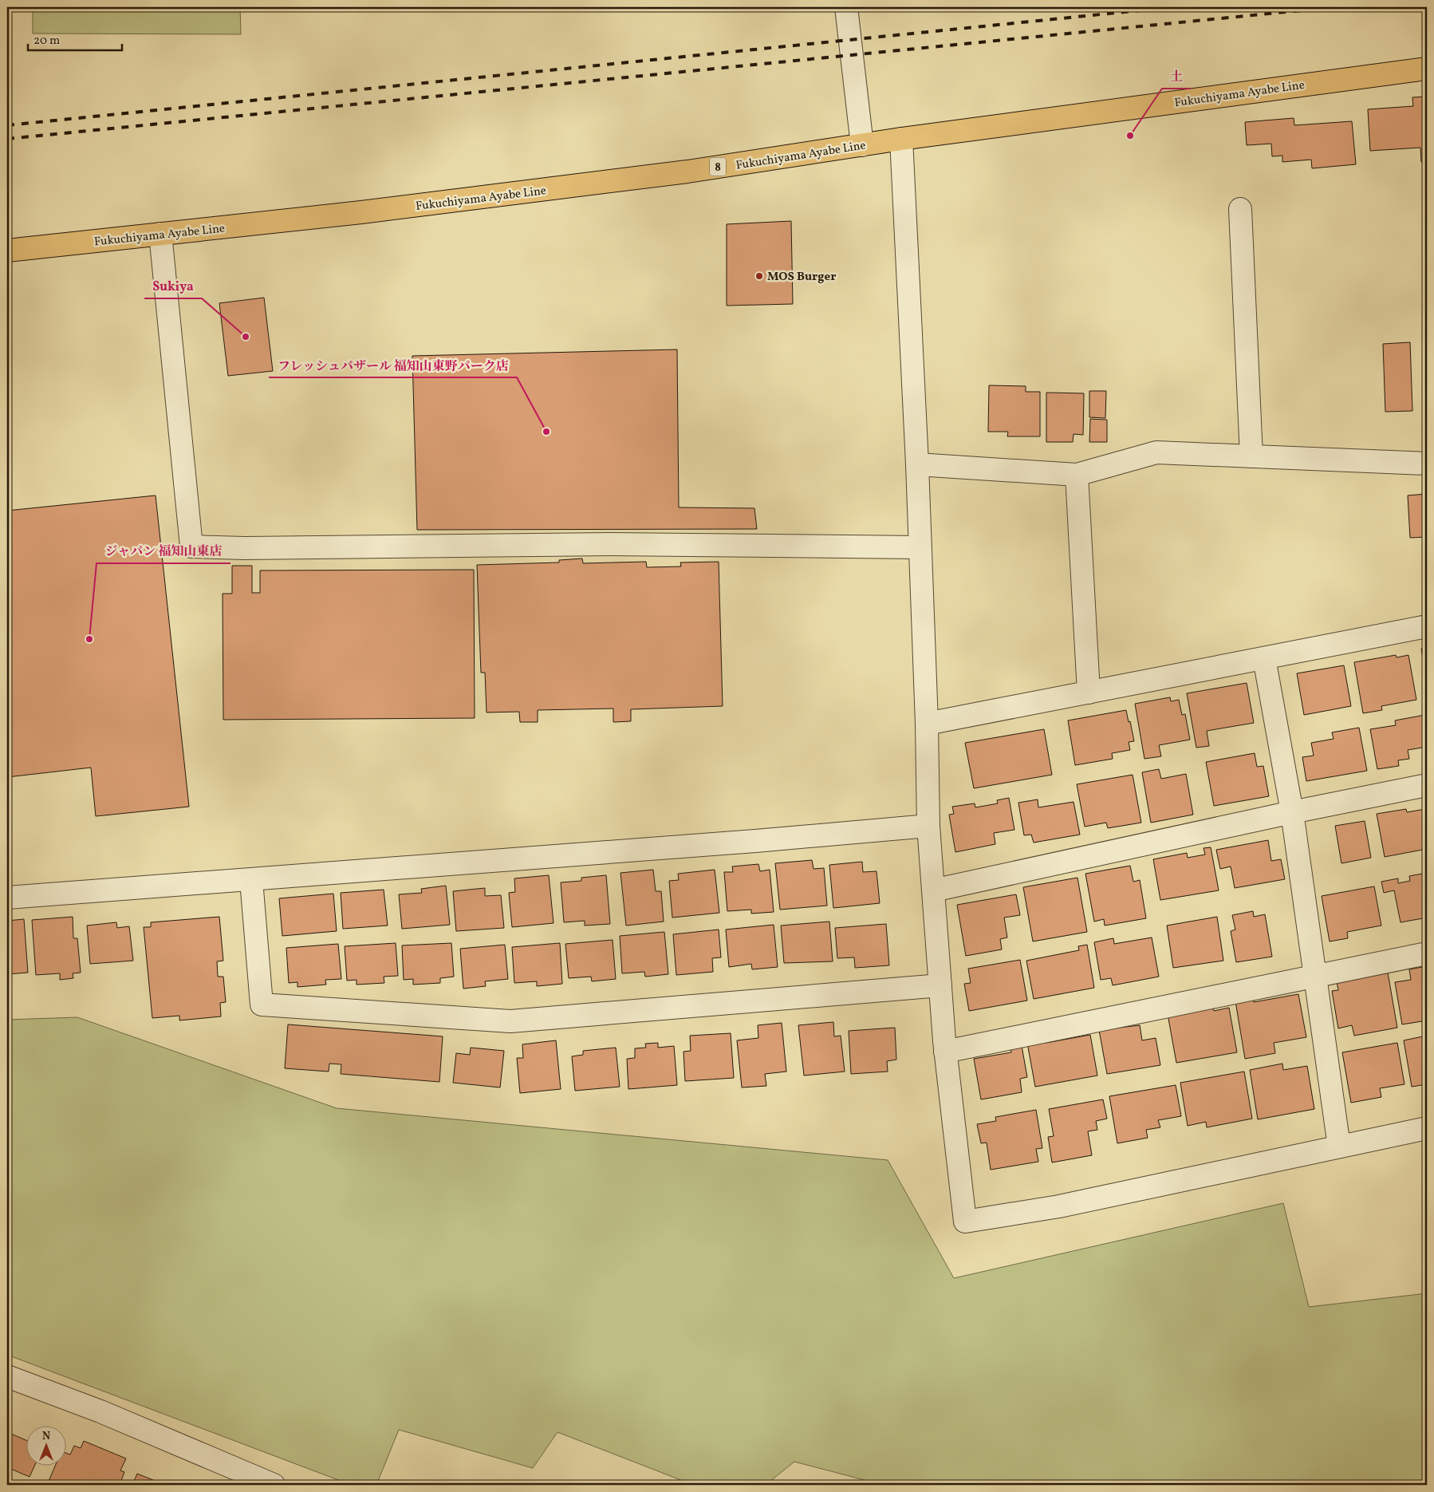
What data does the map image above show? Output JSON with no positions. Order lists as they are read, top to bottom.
{
  "streets": {
    "main road": ["Fukuchiyama Ayabe Line", "8"]
  },
  "places": [
    "土",
    "MOS Burger",
    "Sukiya",
    "フレッシュバザール 福知山東野パーク店",
    "ジャパン 福知山東店"
  ],
  "scale_bar": "20 m",
  "north": "top"
}
